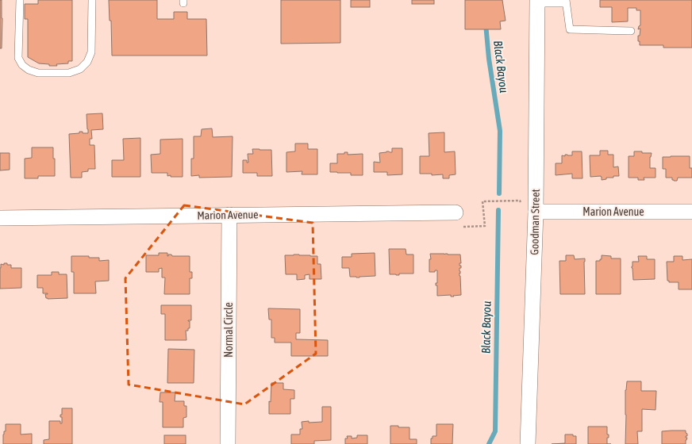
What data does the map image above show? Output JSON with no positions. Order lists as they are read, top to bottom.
{
  "streets": {
    "street": ["Marion Avenue", "Goodman Street", "Normal Circle"]
  },
  "crossings": [
    ["Marion Avenue", "Goodman Street"],
    ["Marion Avenue", "Normal Circle"]
  ],
  "water": ["Black Bayou"]
}
